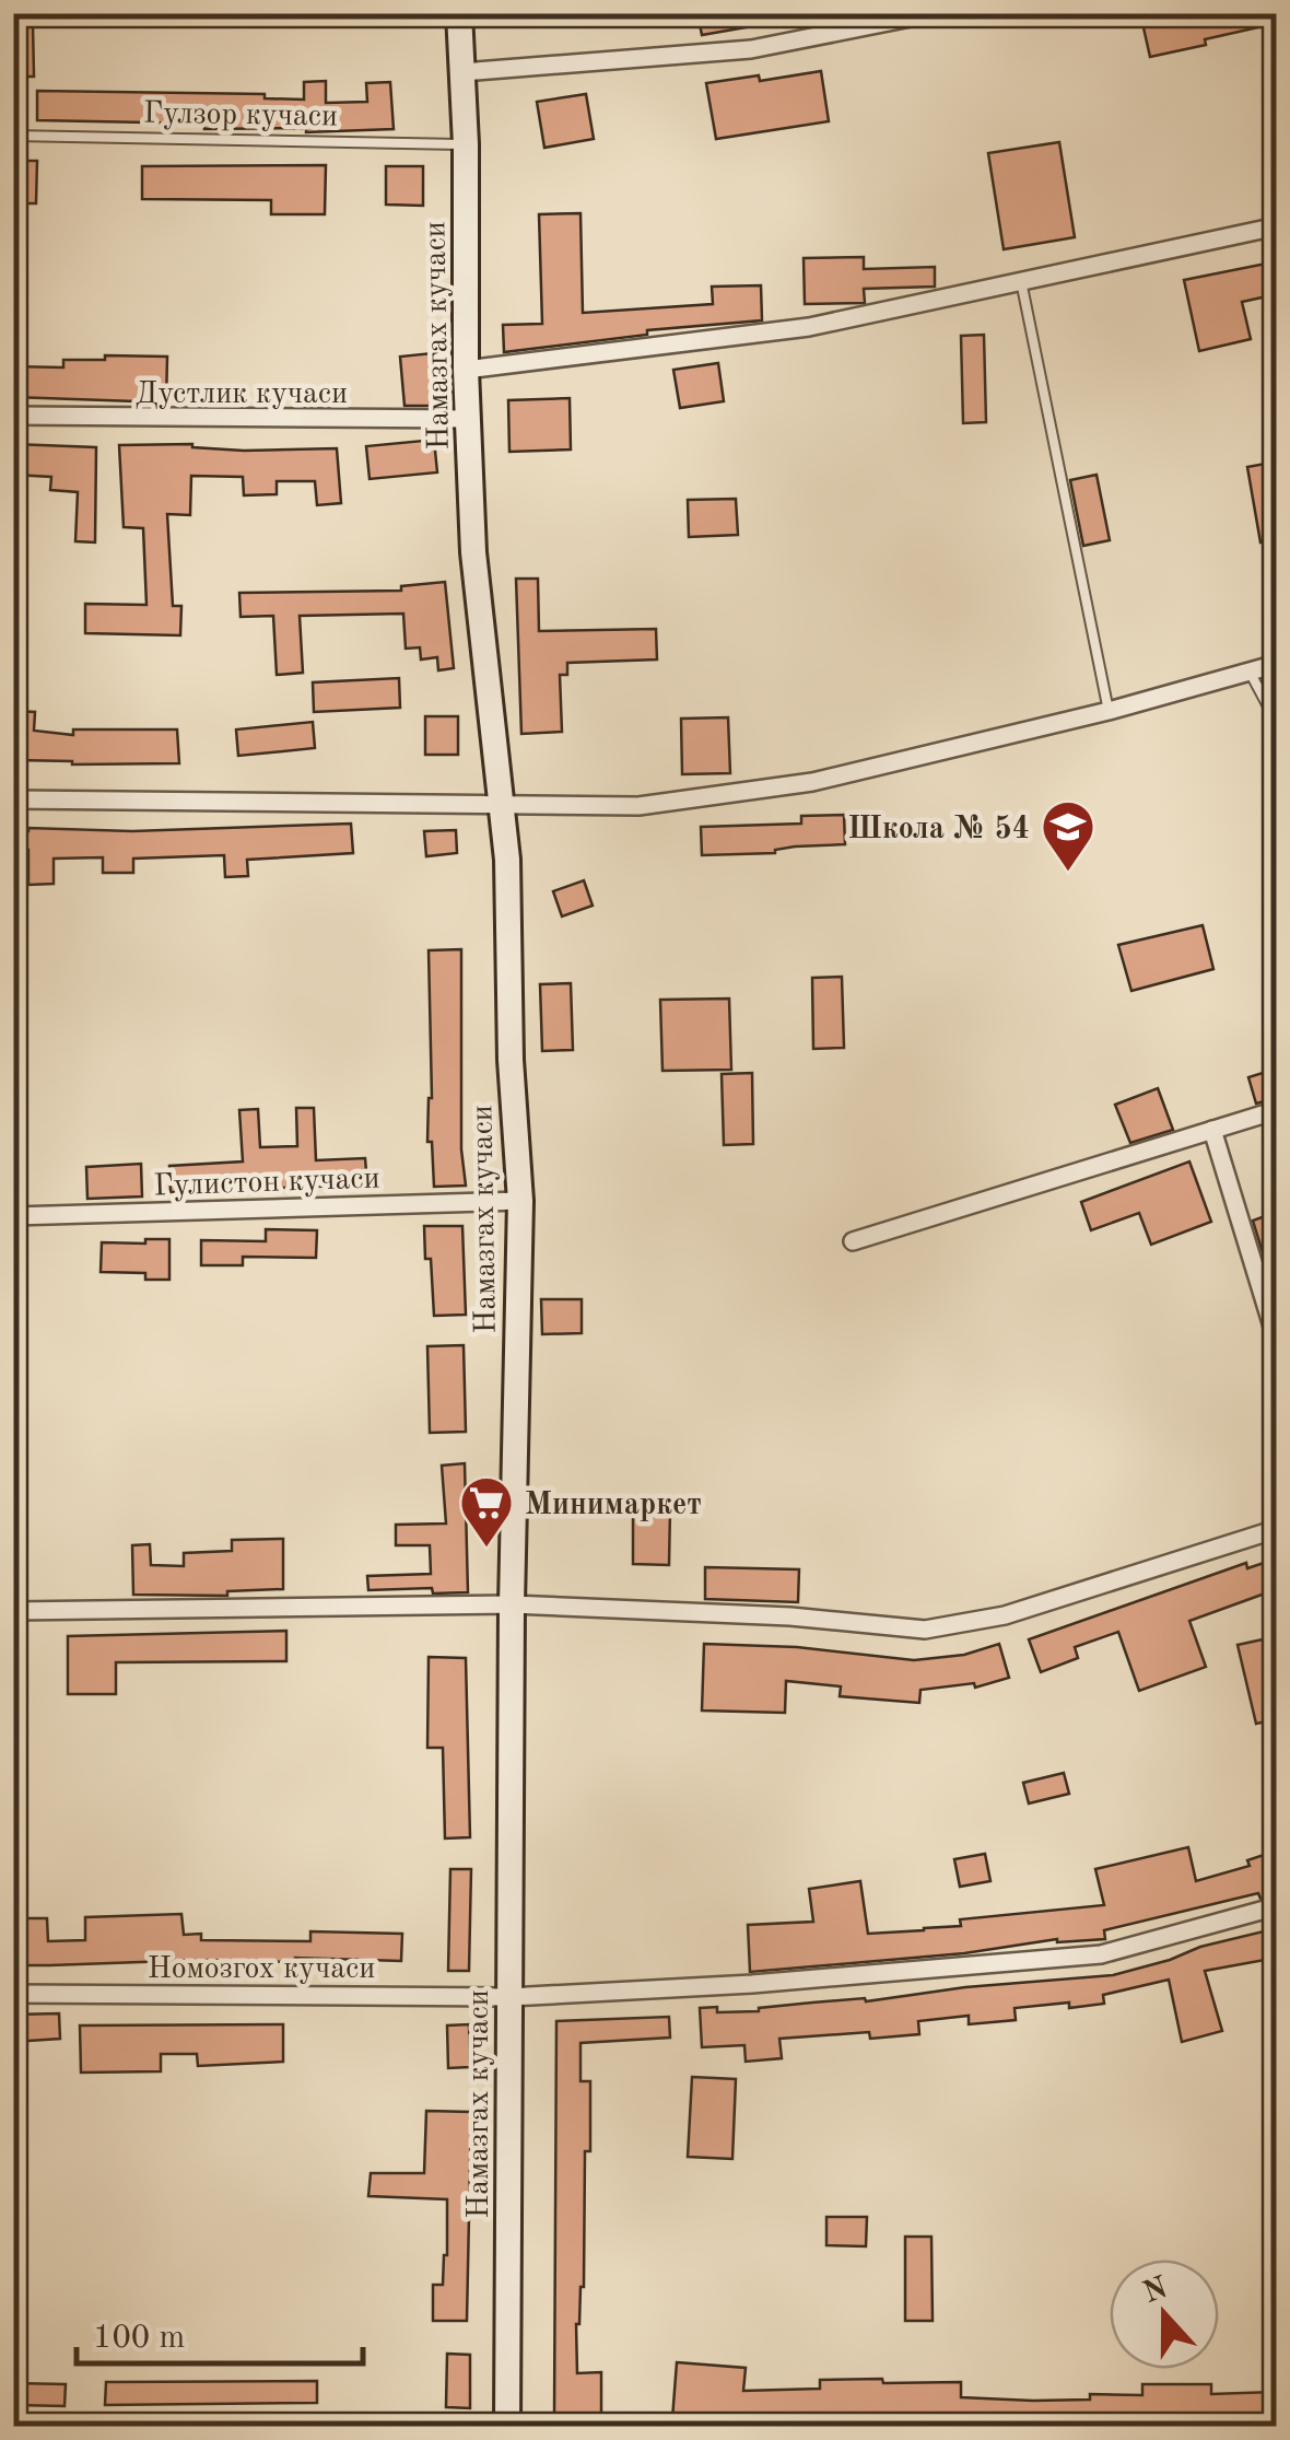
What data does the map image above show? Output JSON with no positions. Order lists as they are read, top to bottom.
{
  "streets": {
    "street": [
      "Намазгах кучаси",
      "Дустлик кучаси",
      "Гулистон кучаси",
      "Номозгох кучаси"
    ],
    "lane": ["Гулзор кучаси"]
  },
  "crossings": [
    ["Гулзор кучаси", "Намазгах кучаси"],
    ["Намазгах кучаси", "Дустлик кучаси"],
    ["Намазгах кучаси", "Гулистон кучаси"],
    ["Намазгах кучаси", "Номозгох кучаси"]
  ],
  "places": {
    "school or university": ["Школа № 54"],
    "supermarket": ["Минимаркет"]
  },
  "scale_bar": "100 m",
  "north": "top"
}
